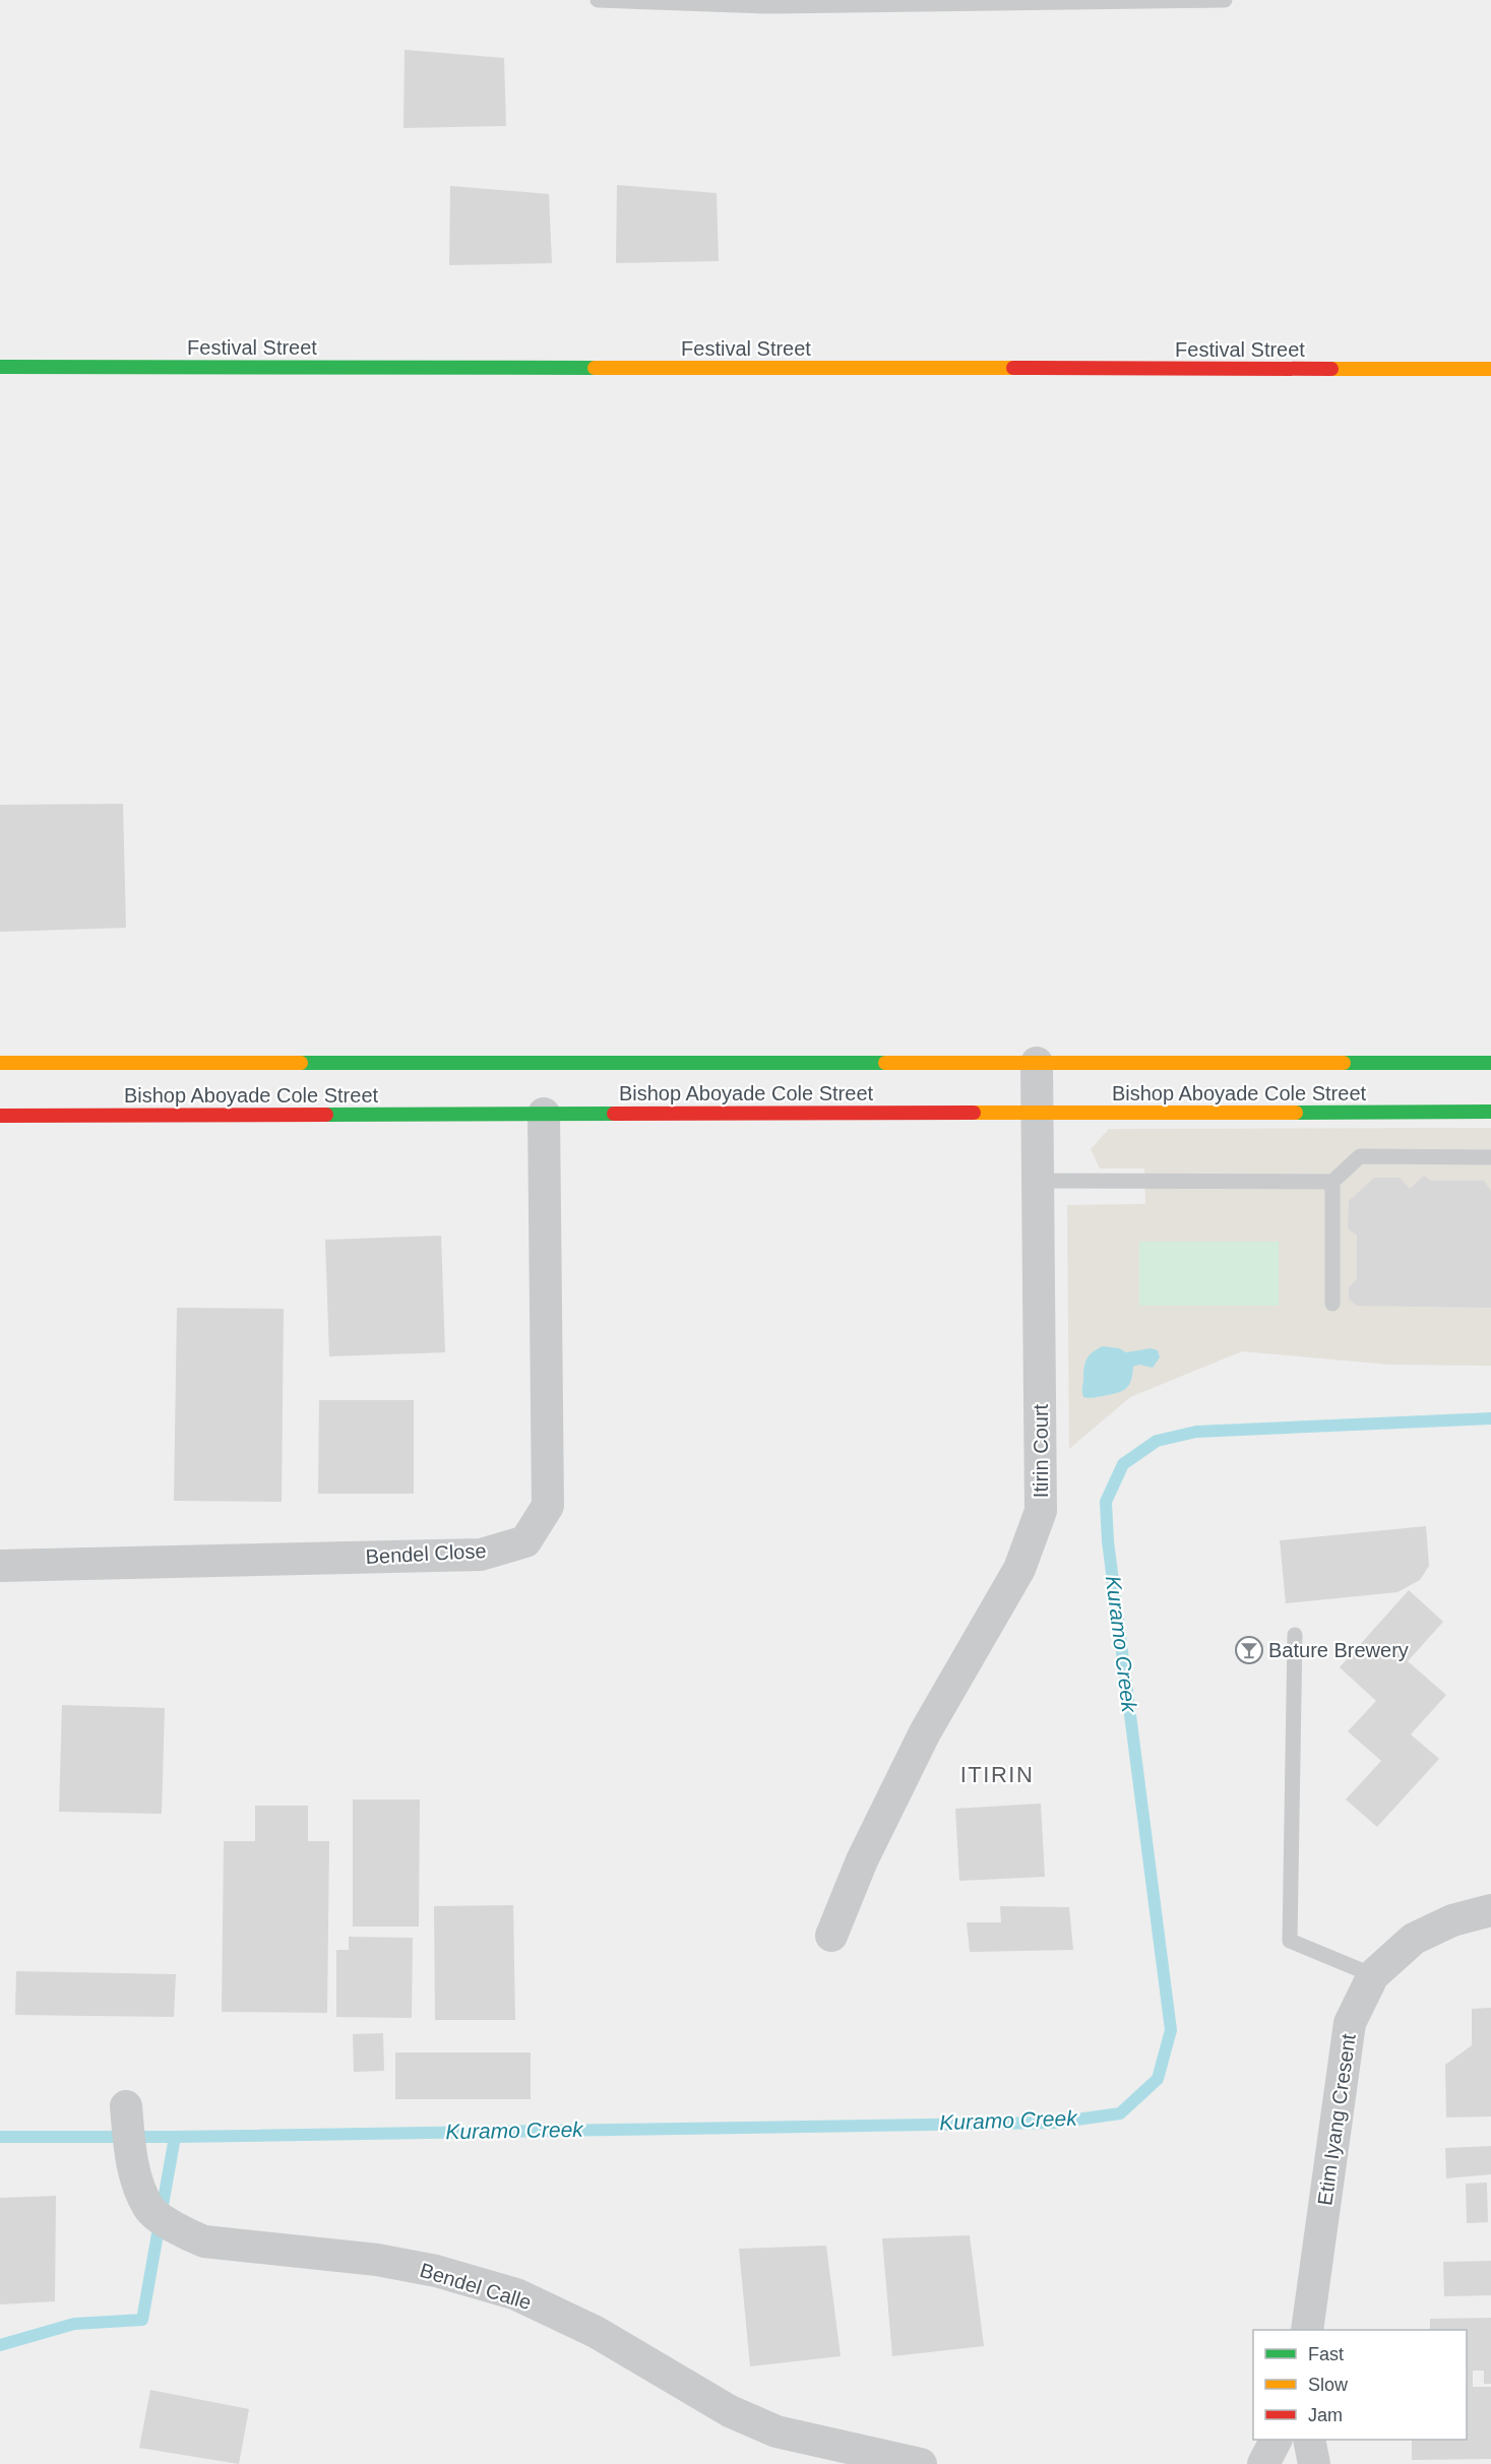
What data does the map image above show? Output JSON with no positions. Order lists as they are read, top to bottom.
{
  "streets": {
    "street": [
      "Festival Street",
      "Bishop Aboyade Cole Street",
      "Itirin Court",
      "Bendel Close",
      "Etim Iyang Cresent",
      "Bendel Calle"
    ]
  },
  "crossings": [
    ["Bishop Aboyade Cole Street", "Itirin Court"],
    ["Bishop Aboyade Cole Street", "Bendel Close"]
  ],
  "districts": ["ITIRIN"],
  "water": ["Kuramo Creek"],
  "places": {
    "bar": ["Bature Brewery"]
  },
  "legend": ["Fast", "Slow", "Jam"]
}
